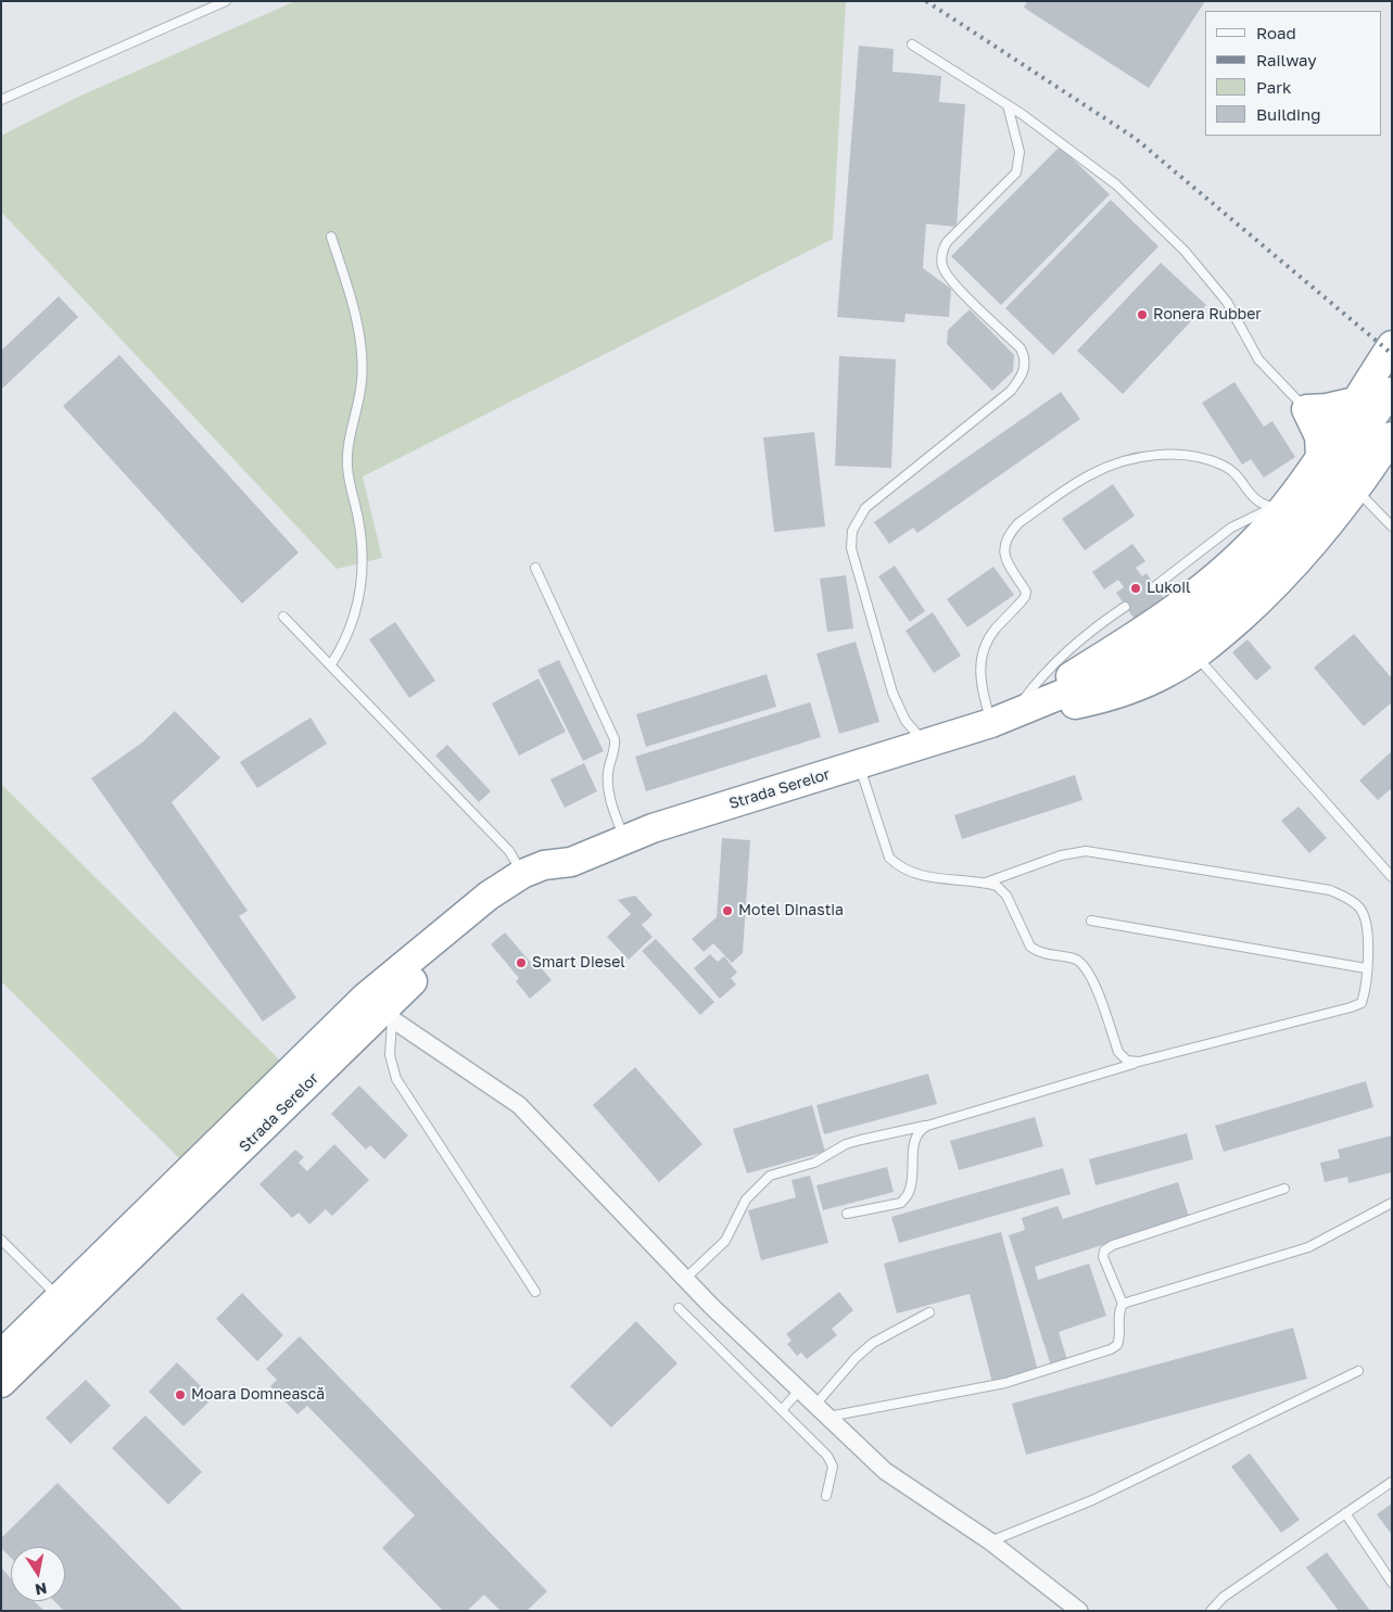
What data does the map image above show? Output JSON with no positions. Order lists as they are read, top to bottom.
{
  "streets": {
    "highway": ["Strada Serelor"]
  },
  "places": [
    "Ronera Rubber",
    "Lukoil",
    "Motel Dinastia",
    "Smart Diesel",
    "Moara Domnească"
  ],
  "legend": [
    "Road",
    "Railway",
    "Park",
    "Building"
  ],
  "north": "bottom"
}
